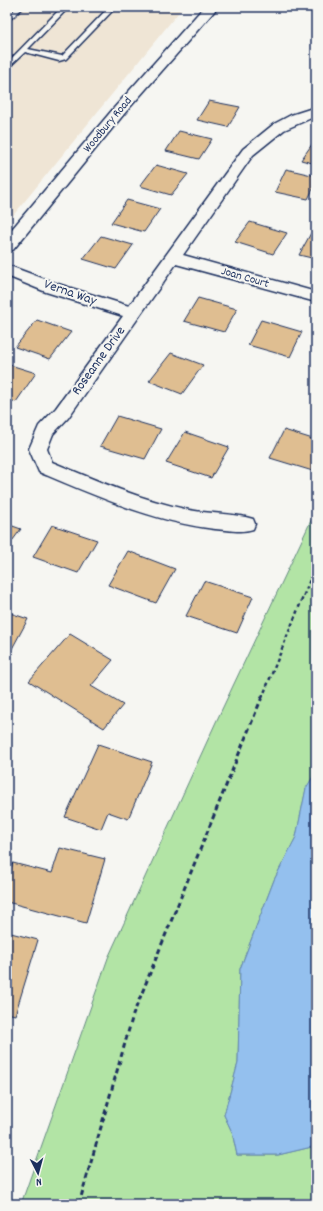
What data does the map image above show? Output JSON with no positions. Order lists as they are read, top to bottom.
{
  "streets": {
    "main road": ["Woodbury Road"],
    "street": ["Joan Court", "Verna Way", "Roseanne Drive"]
  },
  "crossings": [
    ["Joan Court", "Roseanne Drive"],
    ["Verna Way", "Roseanne Drive"]
  ],
  "north": "bottom"
}
